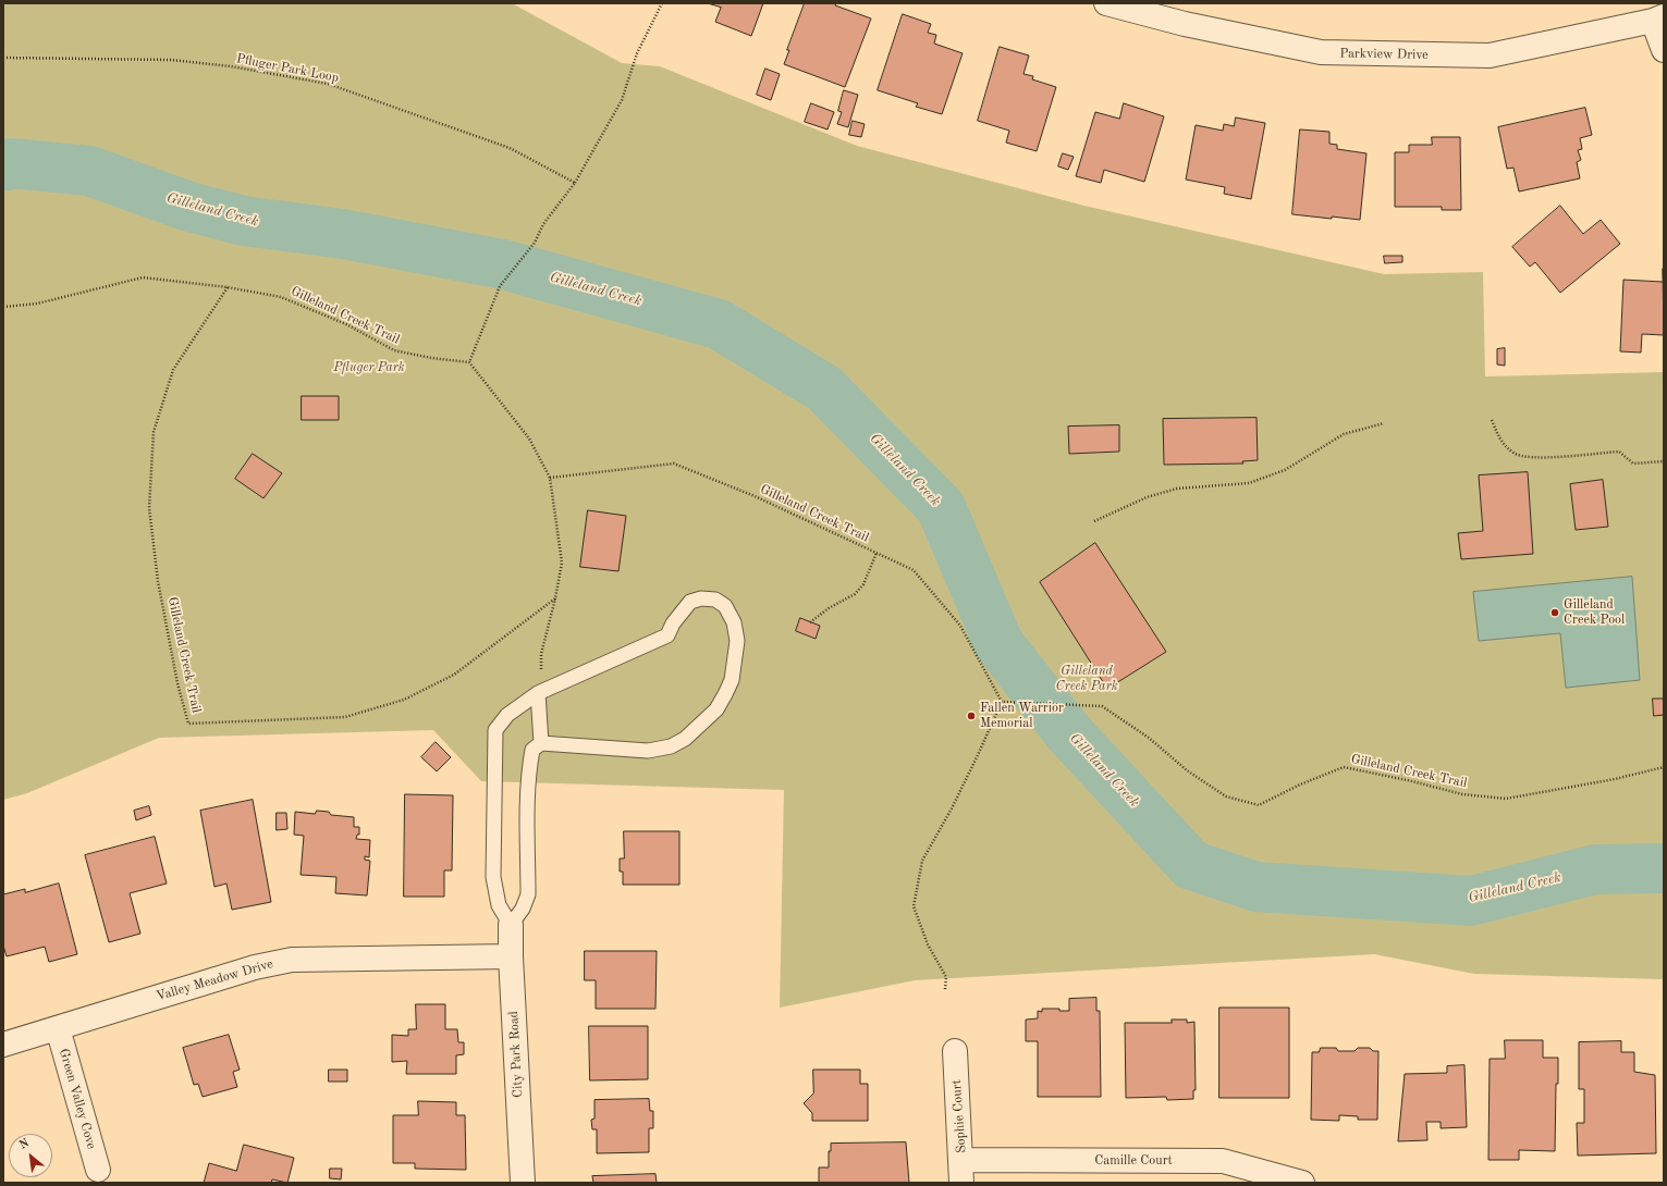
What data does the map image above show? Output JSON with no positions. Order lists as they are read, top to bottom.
{
  "streets": {
    "street": [
      "Parkview Drive",
      "Valley Meadow Drive",
      "City Park Road",
      "Green Valley Cove",
      "Sophie Court",
      "Camille Court"
    ],
    "path": ["Pfluger Park Loop", "Gilleland Creek Trail"]
  },
  "crossings": [
    ["Valley Meadow Drive", "City Park Road"],
    ["Valley Meadow Drive", "Green Valley Cove"],
    ["Sophie Court", "Camille Court"]
  ],
  "water": ["Gilleland Creek"],
  "parks": ["Pfluger Park", "Gilleland Creek Park"],
  "places": ["Gilleland Creek Pool", "Fallen Warrior Memorial"],
  "north": "top left"
}
